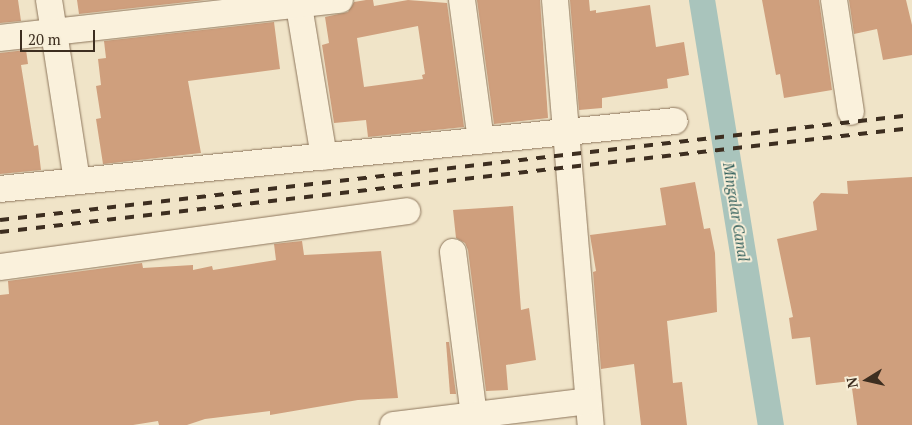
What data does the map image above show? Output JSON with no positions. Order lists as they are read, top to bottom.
{
  "water": ["Mingalar Canal"],
  "scale_bar": "20 m",
  "north": "left"
}
